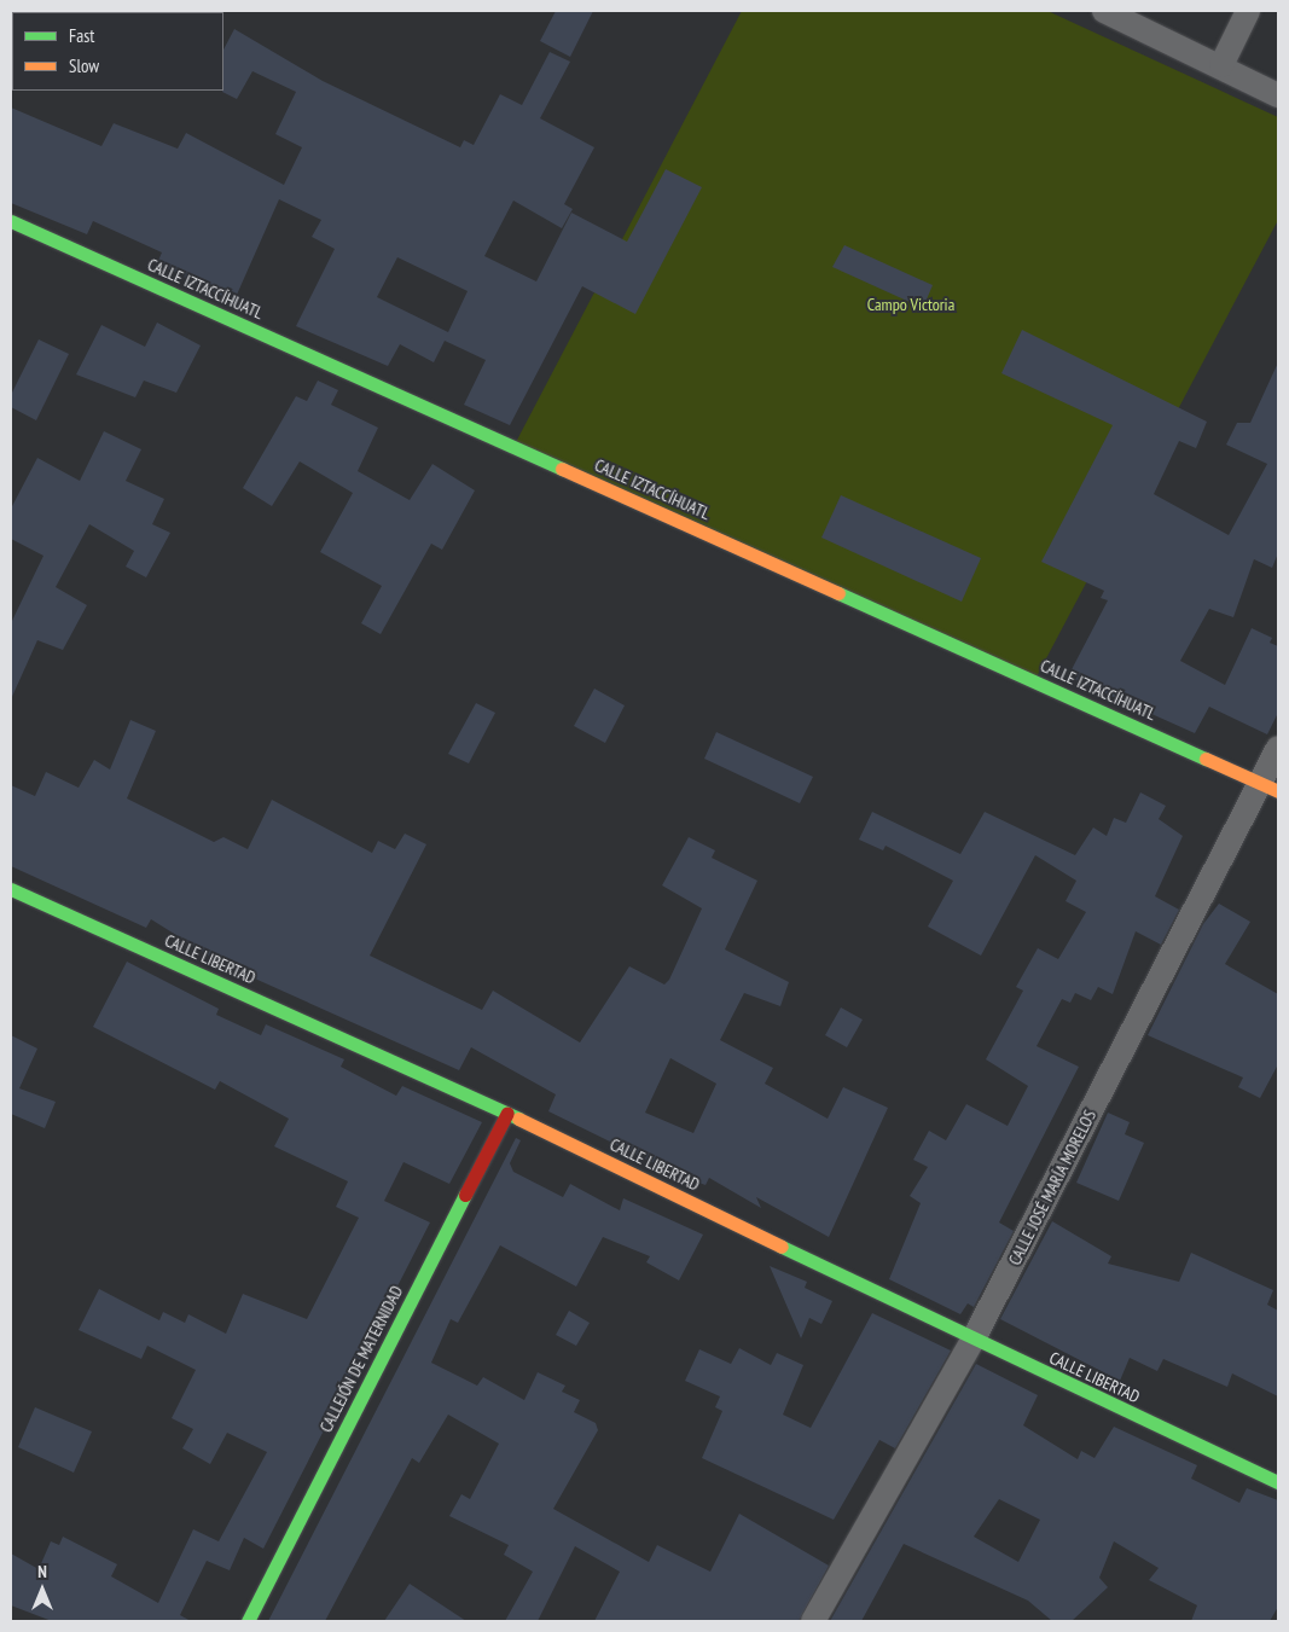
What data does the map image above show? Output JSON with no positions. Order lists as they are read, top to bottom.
{
  "streets": {
    "street": [
      "CALLE IZTACCÍHUATL",
      "CALLE LIBERTAD",
      "CALLE JOSÉ MARÍA MORELOS",
      "CALLEJÓN DE MATERNIDAD"
    ]
  },
  "crossings": [
    ["CALLE IZTACCÍHUATL", "CALLE JOSÉ MARÍA MORELOS"],
    ["CALLE LIBERTAD", "CALLE JOSÉ MARÍA MORELOS"],
    ["CALLE LIBERTAD", "CALLEJÓN DE MATERNIDAD"]
  ],
  "parks": ["Campo Victoria"],
  "legend": ["Fast", "Slow"],
  "north": "top"
}
